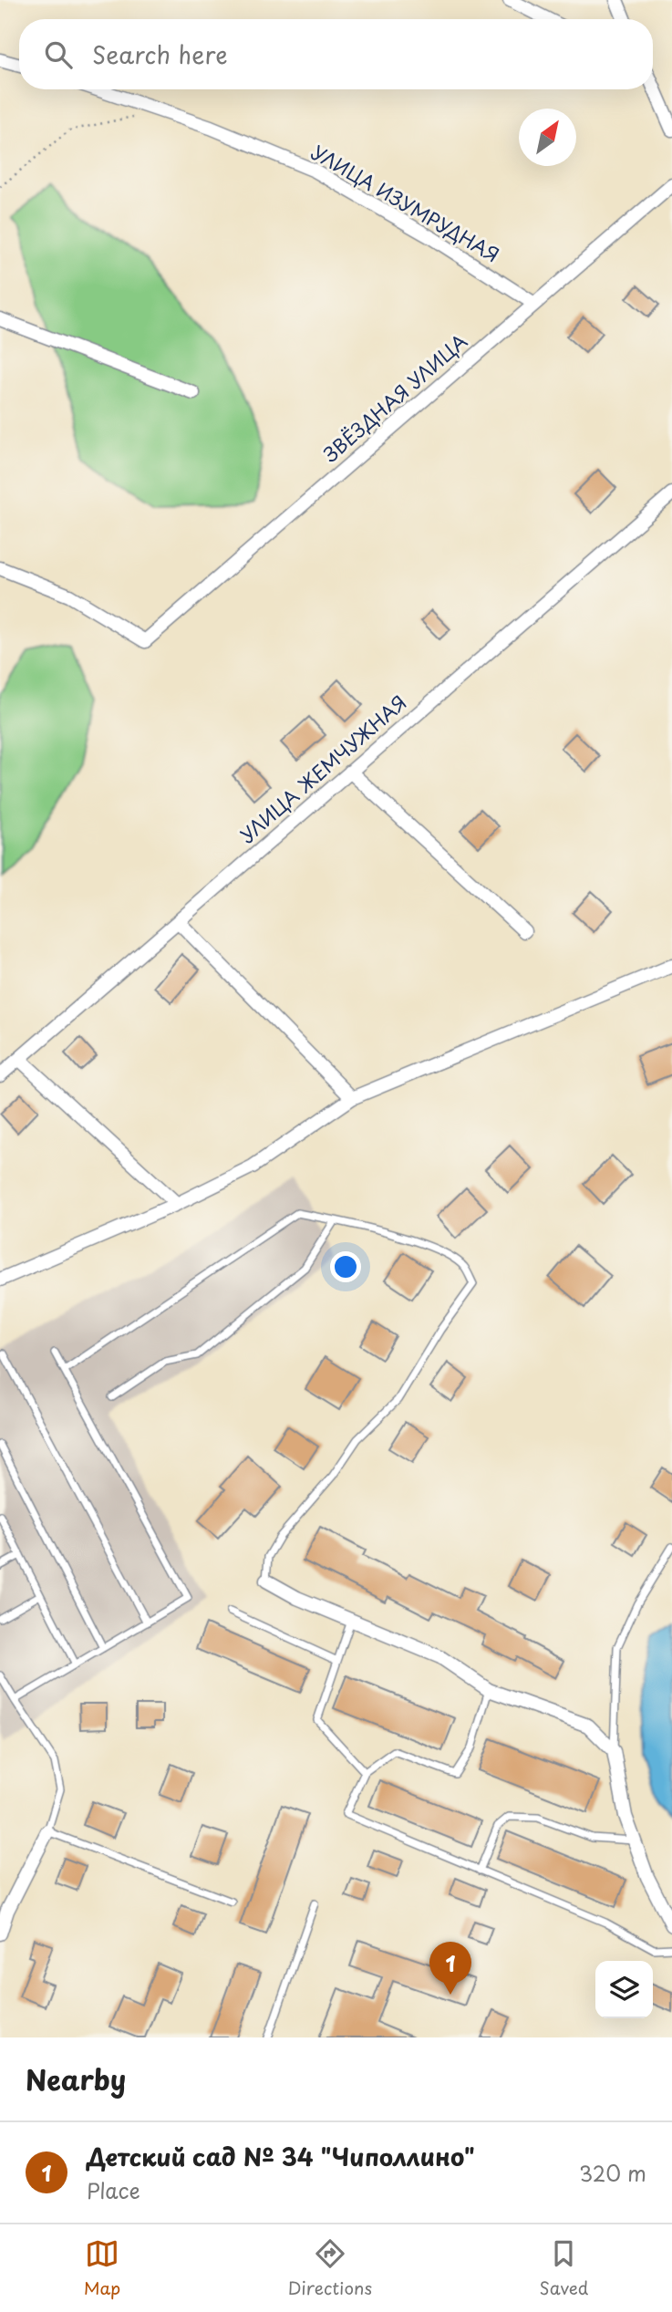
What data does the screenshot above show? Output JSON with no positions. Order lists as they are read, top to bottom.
{
  "streets": {
    "street": ["УЛИЦА ИЗУМРУДНАЯ", "ЗВЁЗДНАЯ УЛИЦА", "УЛИЦА ЖЕМЧУЖНАЯ"]
  },
  "crossings": [
    ["УЛИЦА ИЗУМРУДНАЯ", "ЗВЁЗДНАЯ УЛИЦА"]
  ],
  "north": "top right",
  "page": {
    "search": "Search here",
    "pins": "1",
    "heading": "Nearby",
    "list": [
      {
        "mark": "1",
        "name": "Детский сад № 34 \"Чиполлино\"",
        "note": "Place",
        "value": "320 m"
      }
    ],
    "nav": ["Map", "Directions", "Saved"]
  }
}
